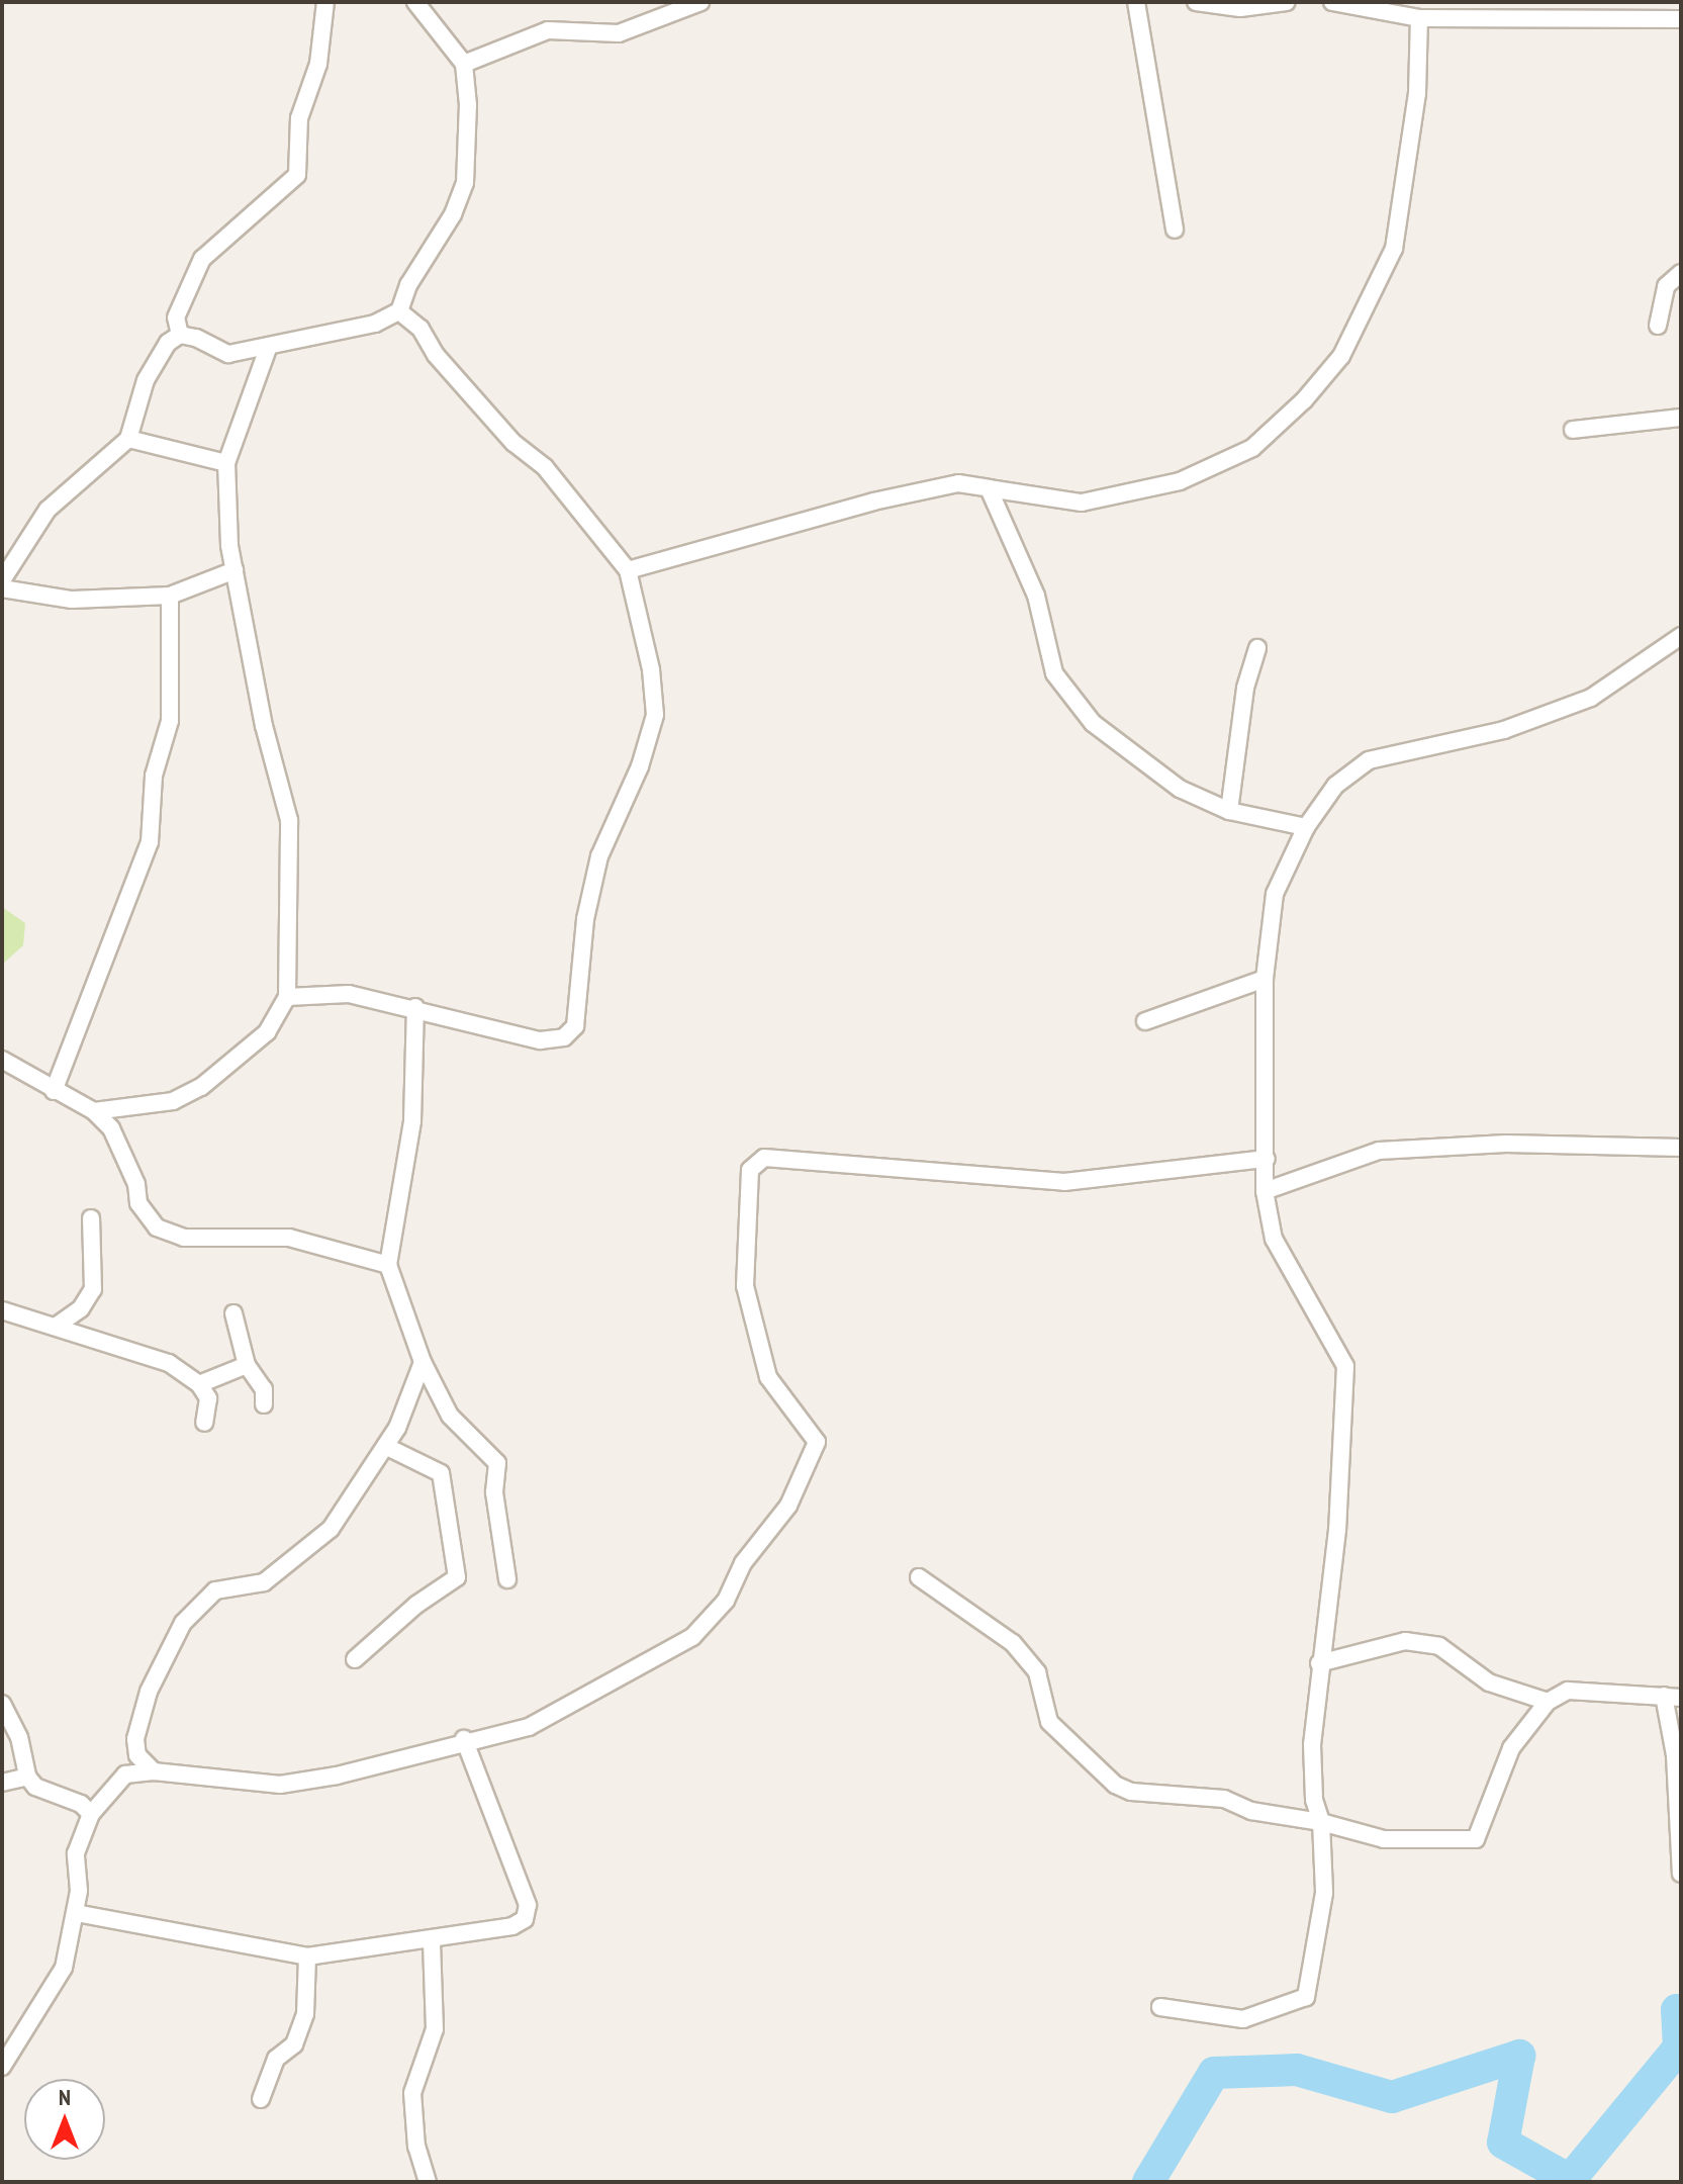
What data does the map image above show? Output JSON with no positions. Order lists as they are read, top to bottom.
{
  "north": "top"
}
